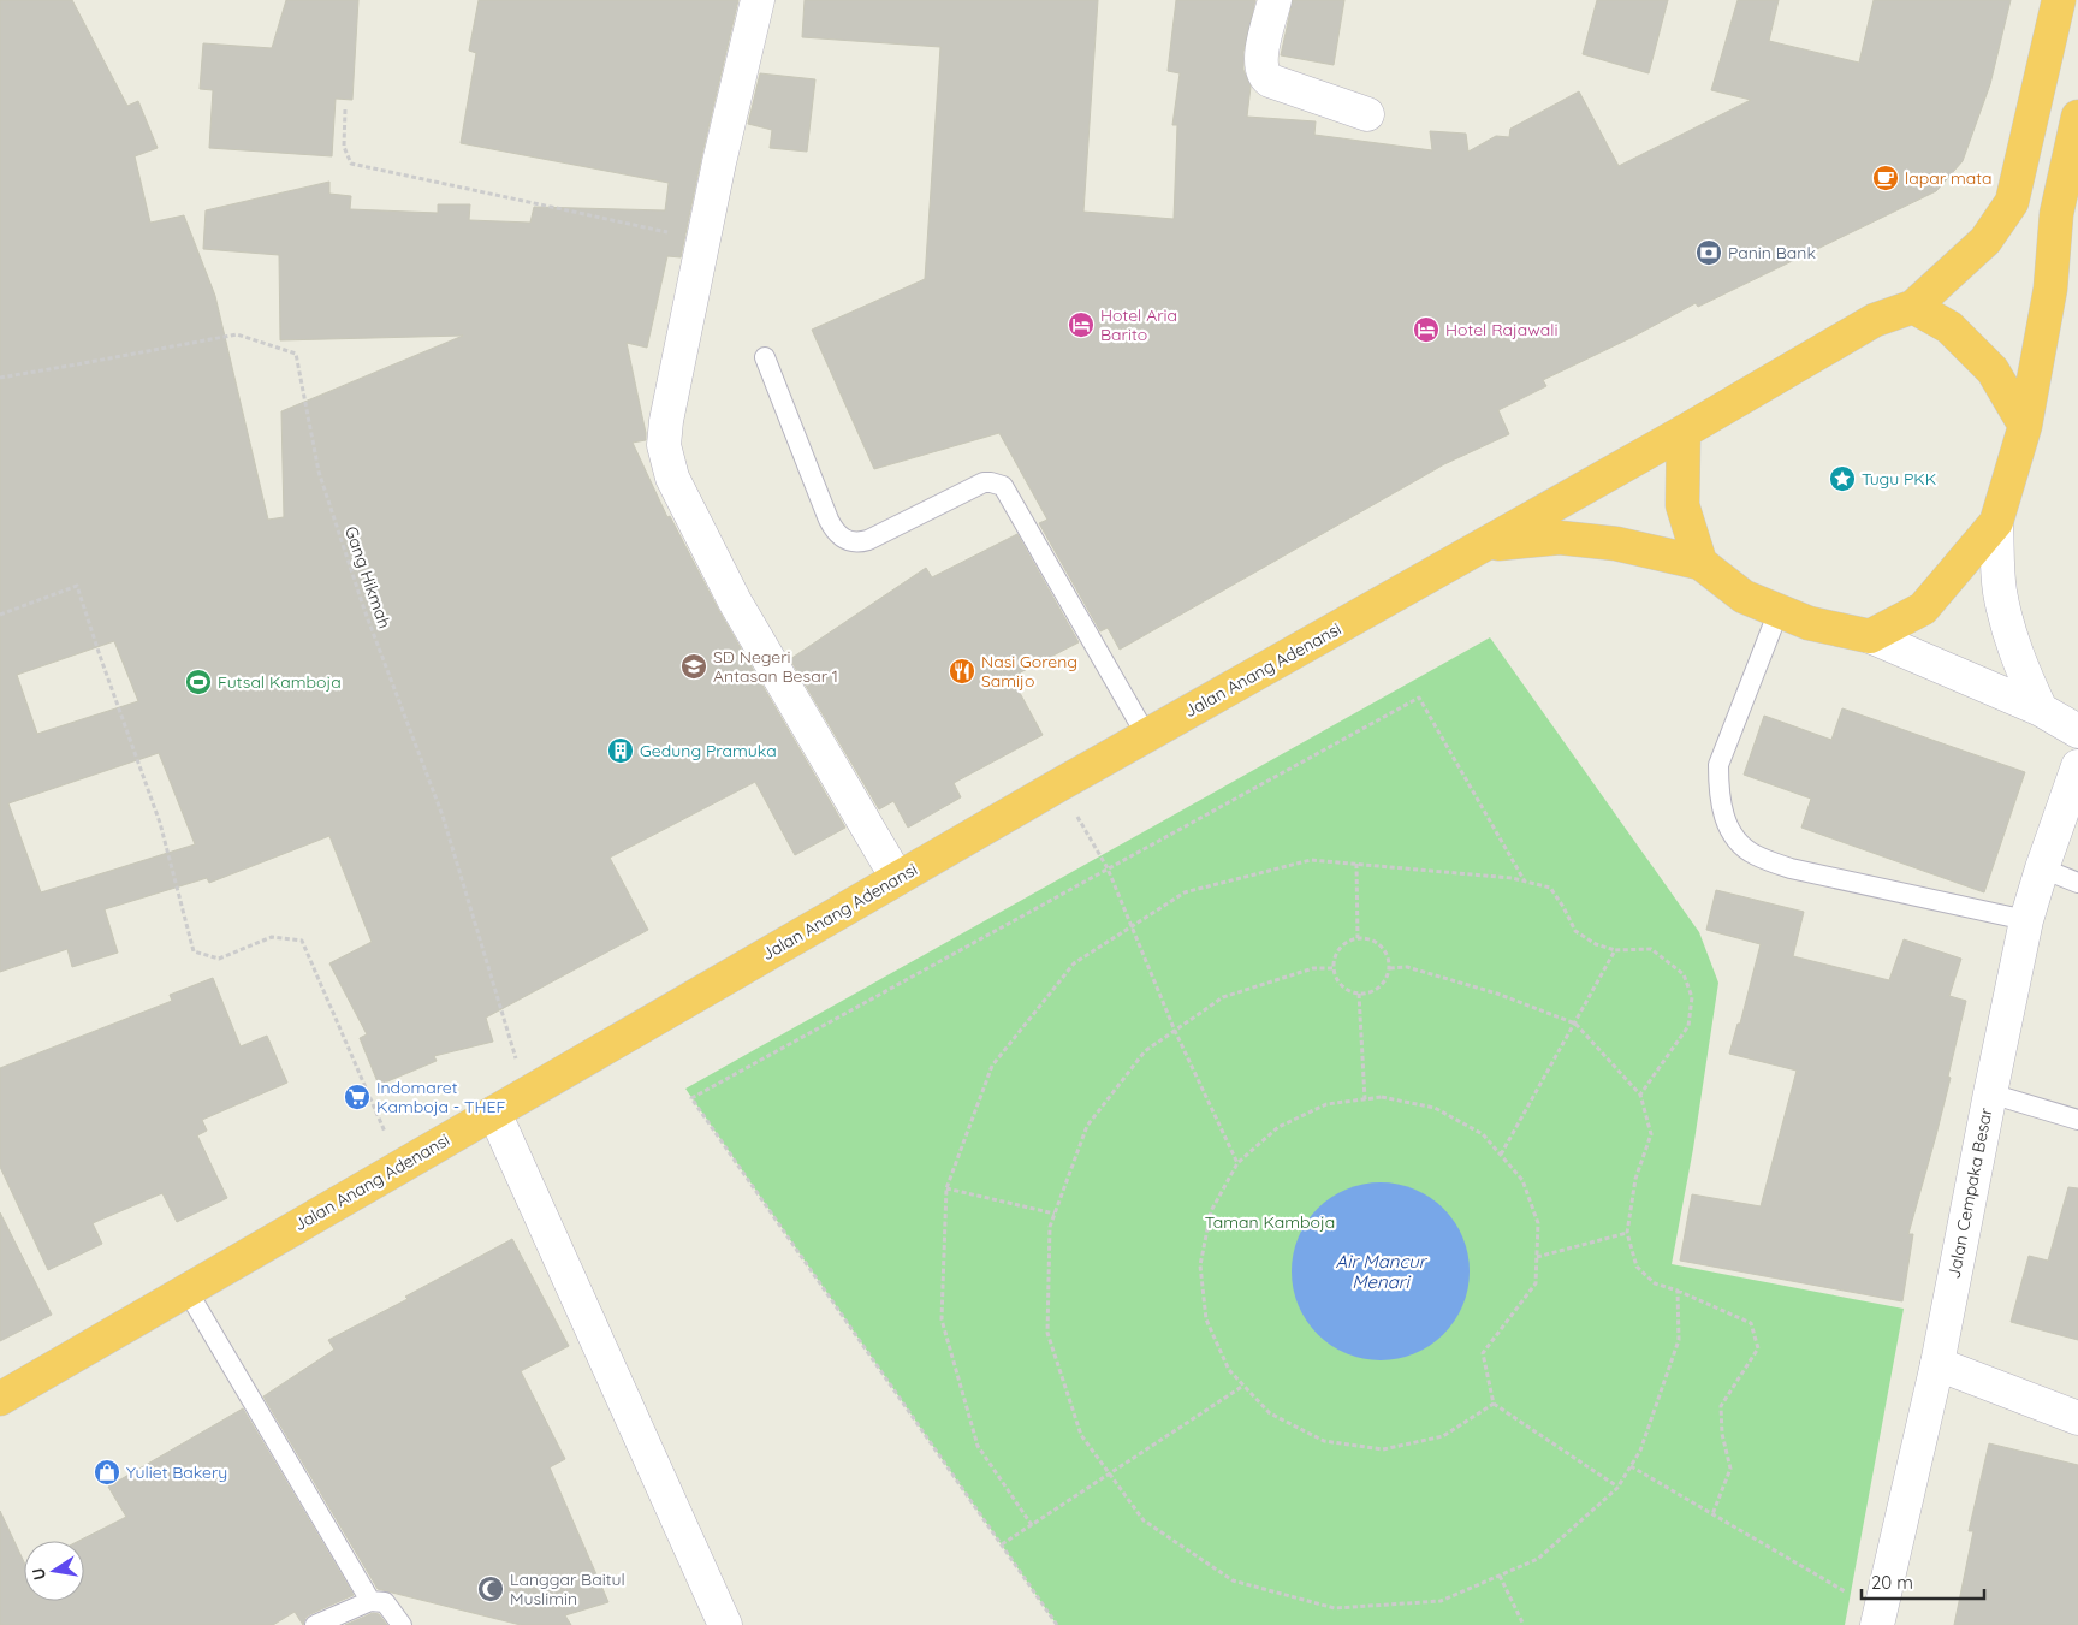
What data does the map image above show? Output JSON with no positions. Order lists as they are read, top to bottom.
{
  "streets": {
    "highway": ["Jalan Anang Adenansi"],
    "street": ["Jalan Cempaka Besar"],
    "path": ["Gang Hikmah"]
  },
  "crossings": [
    ["Gang Hikmah", "Jalan Anang Adenansi"]
  ],
  "water": ["Air Mancur Menari"],
  "parks": ["Taman Kamboja"],
  "places": {
    "cafe": ["lapar mata"],
    "bank": ["Panin Bank"],
    "hotel": ["Hotel Aria Barito", "Hotel Rajawali"],
    "place": ["Tugu PKK"],
    "school or university": ["SD Negeri Antasan Besar 1"],
    "restaurant": ["Nasi Goreng Samijo"],
    "sports": ["Futsal Kamboja"],
    "building": ["Gedung Pramuka"],
    "supermarket": ["Indomaret Kamboja - THEF"],
    "shop": ["Yuliet Bakery"],
    "mosque": ["Langgar Baitul Muslimin"]
  },
  "scale_bar": "20 m",
  "north": "left"
}
